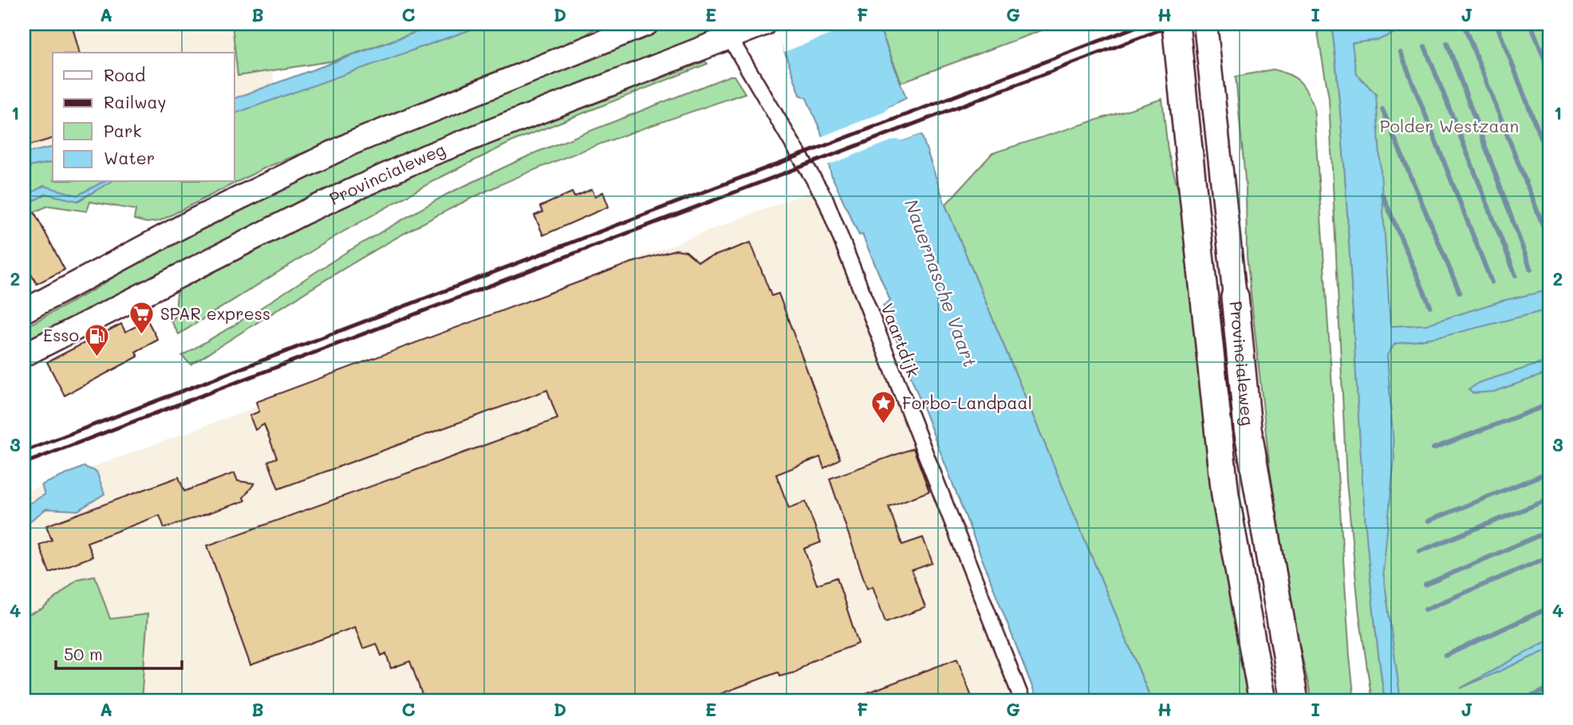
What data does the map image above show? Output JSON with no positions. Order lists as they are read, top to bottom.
{
  "streets": {
    "highway": ["Provincialeweg"],
    "street": ["Vaartdijk"]
  },
  "crossings": [
    ["Provincialeweg", "Vaartdijk"]
  ],
  "water": ["Nauernasche Vaart"],
  "parks": ["Polder Westzaan"],
  "places": {
    "supermarket": ["SPAR express"],
    "fuel station": ["Esso"],
    "place": ["Forbo-Landpaal"]
  },
  "legend": [
    "Road",
    "Railway",
    "Park",
    "Water"
  ],
  "scale_bar": "50 m",
  "grid": {
    "columns": [
      "A",
      "B",
      "C",
      "D",
      "E",
      "F",
      "G",
      "H",
      "I",
      "J"
    ],
    "rows": [
      "1",
      "2",
      "3",
      "4"
    ]
  }
}
